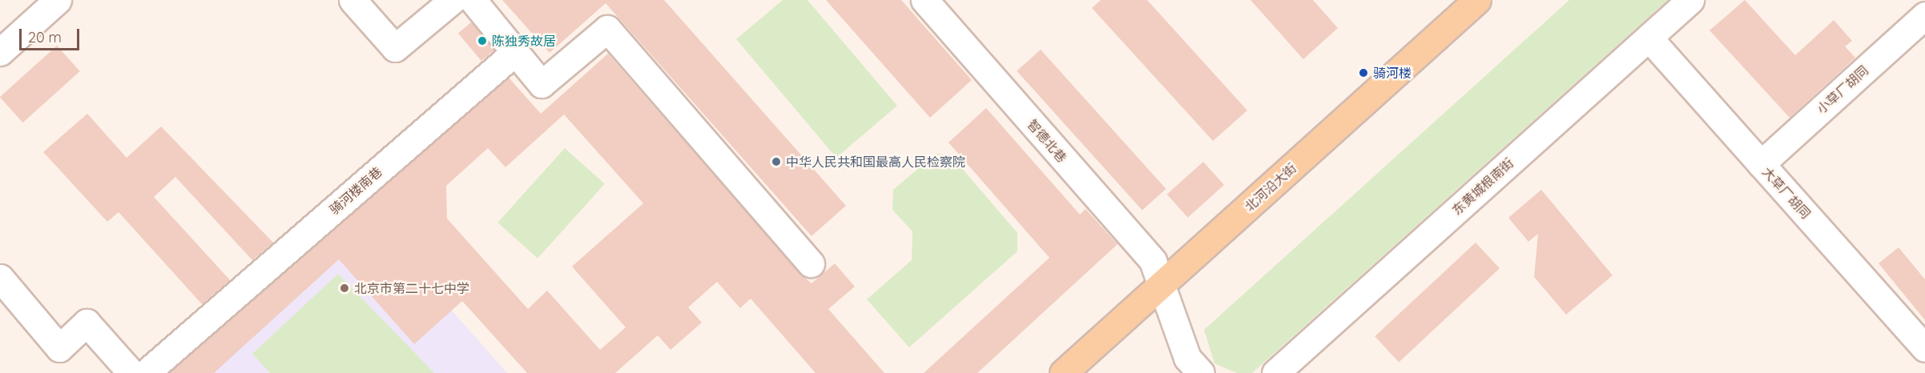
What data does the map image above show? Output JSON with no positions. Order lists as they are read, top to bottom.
{
  "streets": {
    "main road": ["北河沿大街"],
    "street": [
      "小草厂胡同",
      "智德北巷",
      "东黄城根南街",
      "骑河楼南巷",
      "大草厂胡同"
    ]
  },
  "crossings": [
    ["小草厂胡同", "大草厂胡同"],
    ["智德北巷", "北河沿大街"],
    ["东黄城根南街", "大草厂胡同"]
  ],
  "places": [
    "陈独秀故居",
    "骑河楼",
    "中华人民共和国最高人民检察院",
    "北京市第二十七中学"
  ],
  "scale_bar": "20 m"
}
